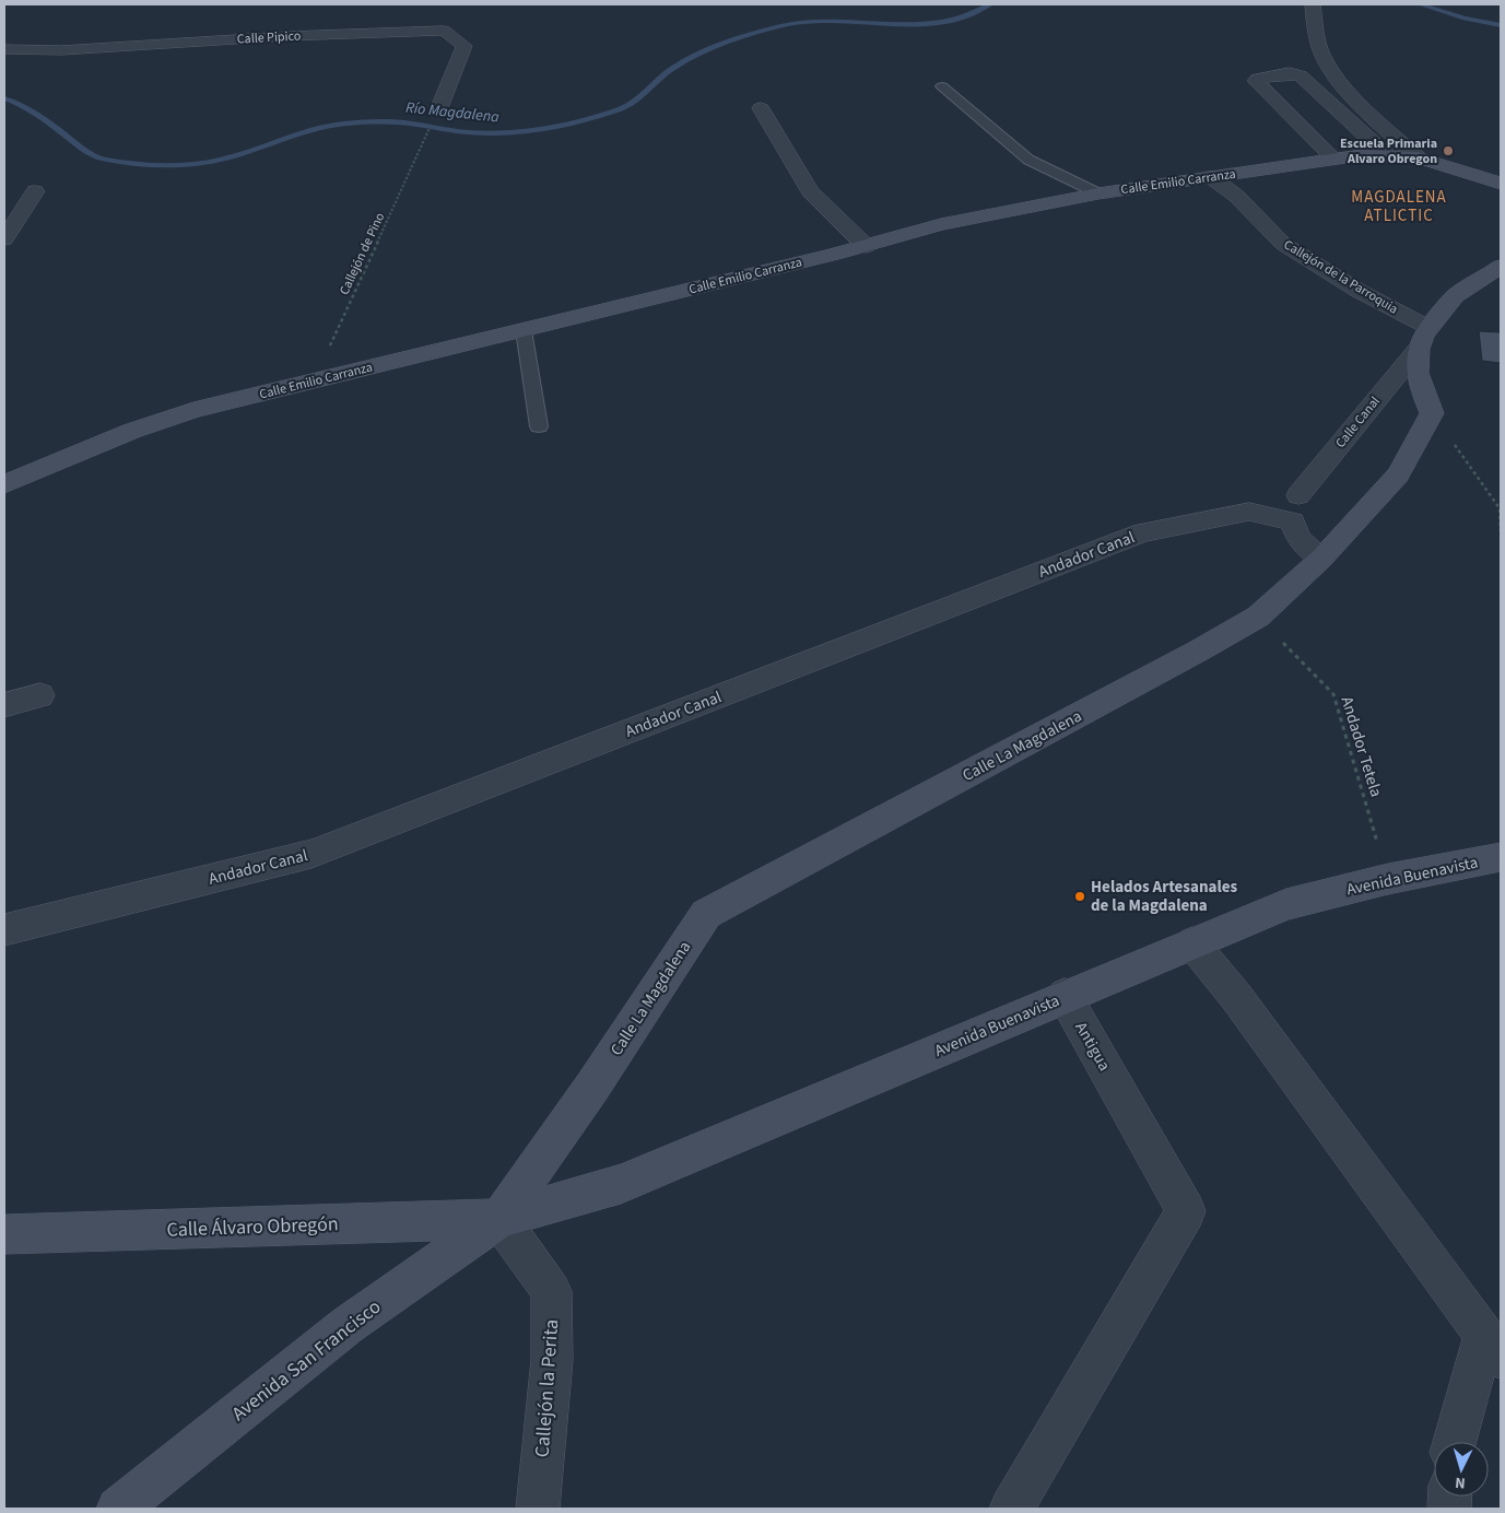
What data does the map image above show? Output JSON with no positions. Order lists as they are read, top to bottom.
{
  "streets": {
    "street": [
      "Calle Pipico",
      "Calle Emilio Carranza",
      "Callejón de la Parroquia",
      "Calle Canal",
      "Andador Canal",
      "Calle La Magdalena",
      "Avenida Buenavista",
      "Antigua",
      "Calle Álvaro Obregón",
      "Avenida San Francisco",
      "Callejón la Perita"
    ],
    "path": ["Callejón de Pino", "Andador Tetela"]
  },
  "crossings": [
    ["Calle Emilio Carranza", "Callejón de Pino"],
    ["Calle Emilio Carranza", "Callejón de la Parroquia"],
    ["Andador Canal", "Calle La Magdalena"],
    ["Calle La Magdalena", "Andador Tetela"],
    ["Calle La Magdalena", "Avenida Buenavista"],
    ["Calle La Magdalena", "Calle Álvaro Obregón"],
    ["Calle La Magdalena", "Avenida San Francisco"],
    ["Calle La Magdalena", "Callejón la Perita"],
    ["Andador Tetela", "Avenida Buenavista"],
    ["Avenida Buenavista", "Antigua"],
    ["Avenida Buenavista", "Calle Álvaro Obregón"],
    ["Avenida Buenavista", "Avenida San Francisco"],
    ["Avenida Buenavista", "Callejón la Perita"],
    ["Calle Álvaro Obregón", "Avenida San Francisco"],
    ["Calle Álvaro Obregón", "Callejón la Perita"],
    ["Avenida San Francisco", "Callejón la Perita"]
  ],
  "districts": ["MAGDALENA ATLICTIC"],
  "water": ["Río Magdalena"],
  "places": ["Escuela Primaria Alvaro Obregon", "Helados Artesanales de la Magdalena"],
  "north": "bottom"
}
